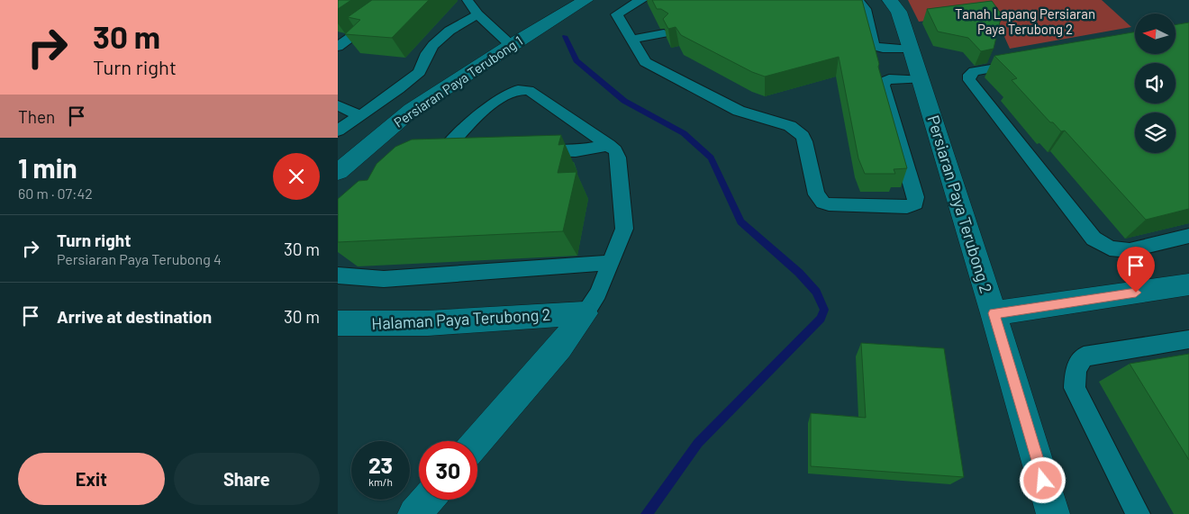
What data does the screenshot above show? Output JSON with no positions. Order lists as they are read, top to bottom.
{
  "streets": {
    "street": ["Persiaran Paya Terubong 1", "Persiaran Paya Terubong 2", "Halaman Paya Terubong 2"]
  },
  "parks": ["Tanah Lapang Persiaran Paya Terubong 2"],
  "north": "left",
  "page": {
    "turn": ["30 m", "Turn right"],
    "then": "Then",
    "heading": ["1 min", "60 m · 07:42"],
    "list": [
      {
        "name": "Turn right",
        "note": "Persiaran Paya Terubong 4",
        "value": "30 m"
      },
      {
        "name": "Arrive at destination",
        "value": "30 m"
      }
    ],
    "speed": "23 km/h",
    "limit": "30",
    "buttons": ["Exit", "Share"]
  }
}
